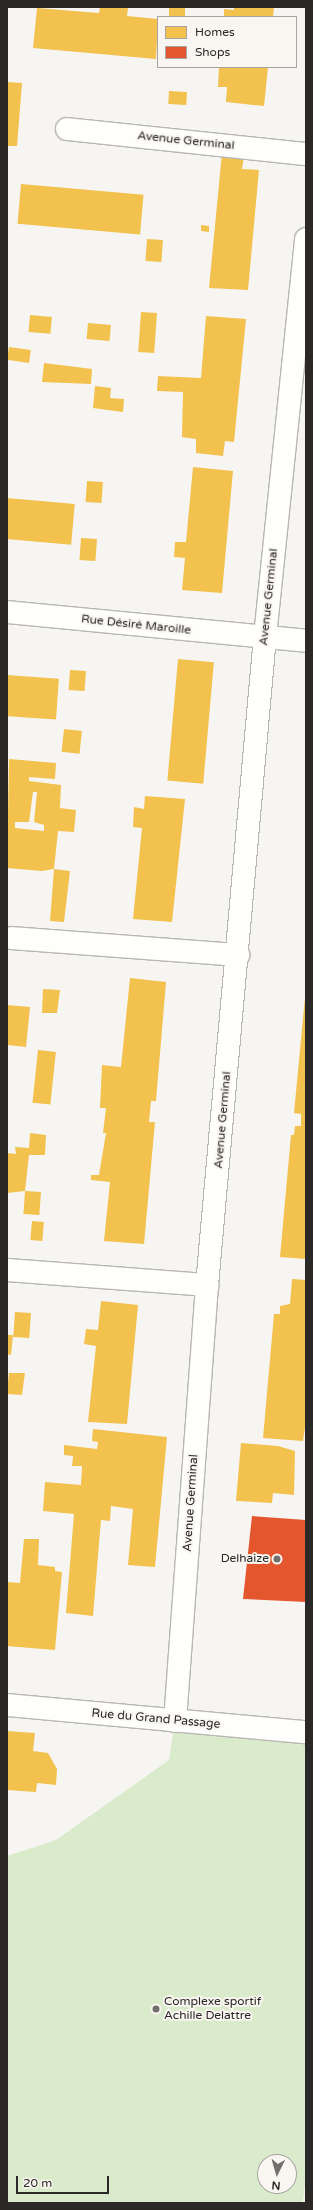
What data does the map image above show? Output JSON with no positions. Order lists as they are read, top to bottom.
{
  "streets": {
    "street": ["Avenue Germinal", "Rue Désiré Maroille", "Rue du Grand Passage"]
  },
  "crossings": [
    ["Avenue Germinal", "Rue Désiré Maroille"],
    ["Avenue Germinal", "Rue du Grand Passage"]
  ],
  "places": ["Delhaize", "Complexe sportif Achille Delattre"],
  "legend": ["Homes", "Shops"],
  "scale_bar": "20 m",
  "north": "bottom"
}
